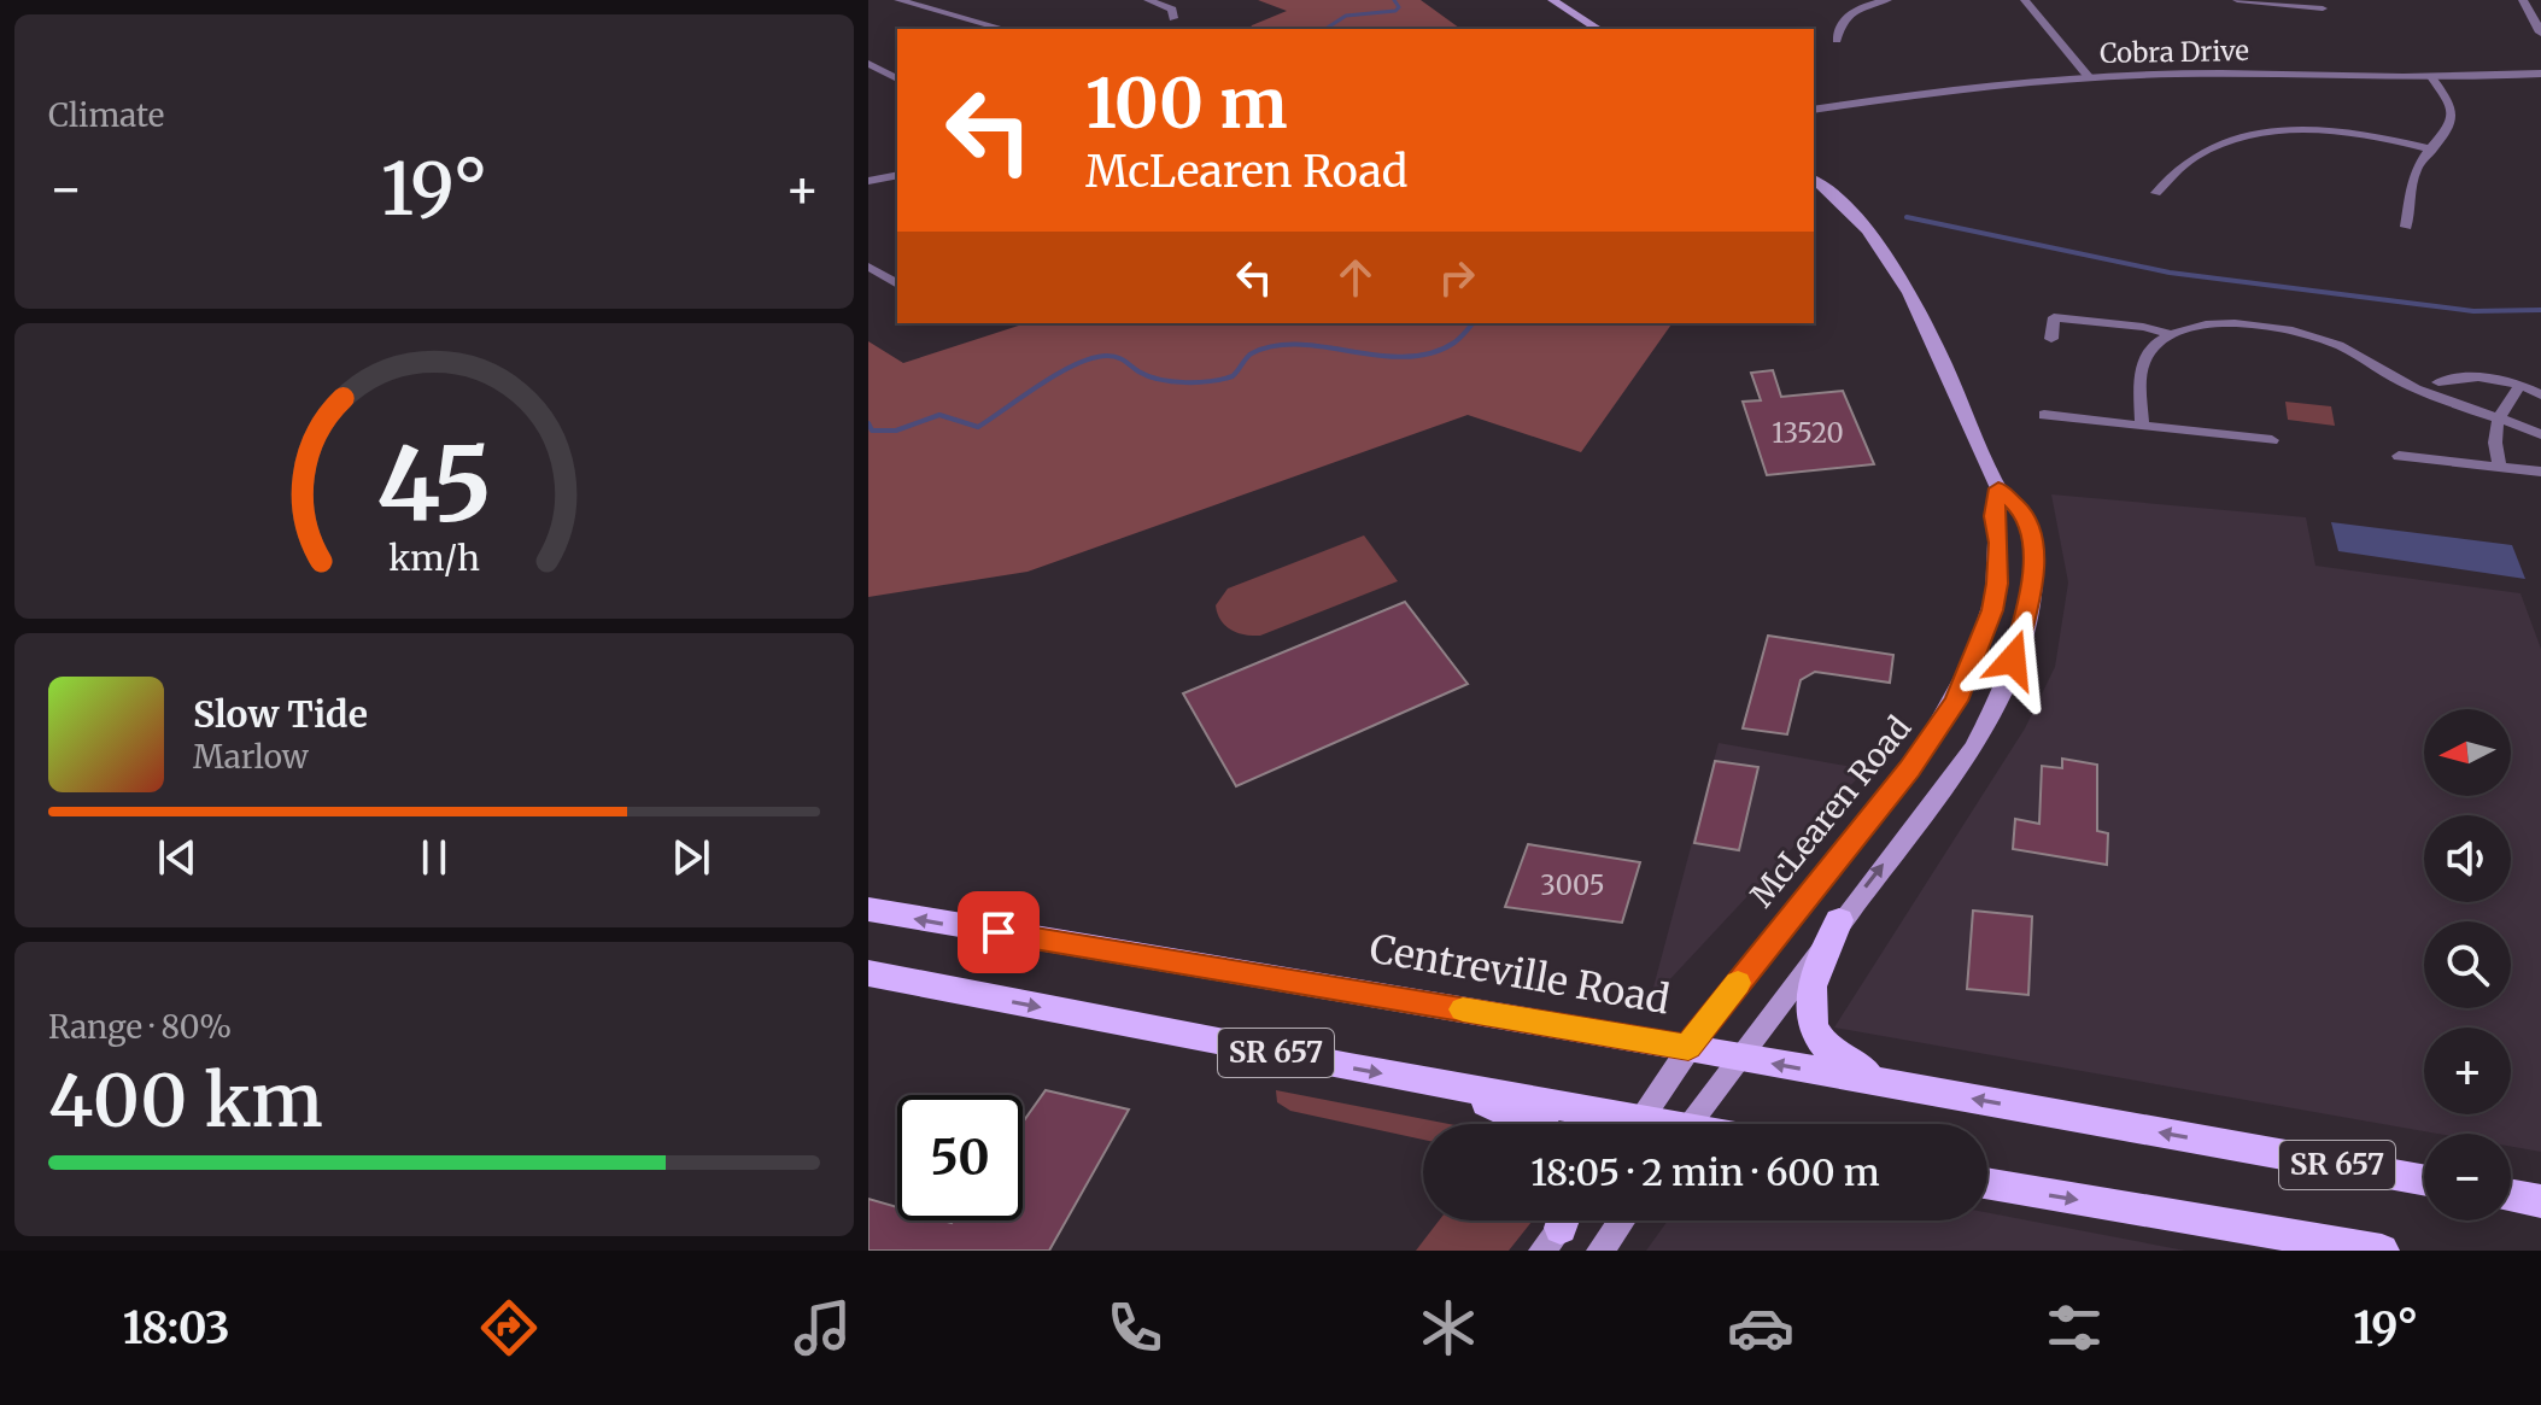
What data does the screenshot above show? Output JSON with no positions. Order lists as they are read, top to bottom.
{
  "streets": {
    "main road": ["McLearen Road", "Centreville Road", "SR 657"],
    "street": ["Cobra Drive"]
  },
  "crossings": [
    ["McLearen Road", "Centreville Road"]
  ],
  "house_numbers": ["13520", "3005"],
  "north": "left",
  "page": {
    "tile": [
      "Climate",
      ["Range · 80%", "400 km"]
    ],
    "turn": ["100 m", "McLearen Road"],
    "heat": ["−", "19°", "+"],
    "song": ["Slow Tide", "Marlow"],
    "map_buttons": ["+", "−"],
    "limit": "50",
    "trip": "18:05 · 2 min · 600 m",
    "tabs": ["18:03", "19°"],
    "gauge": ["45", "km/h"]
  }
}
